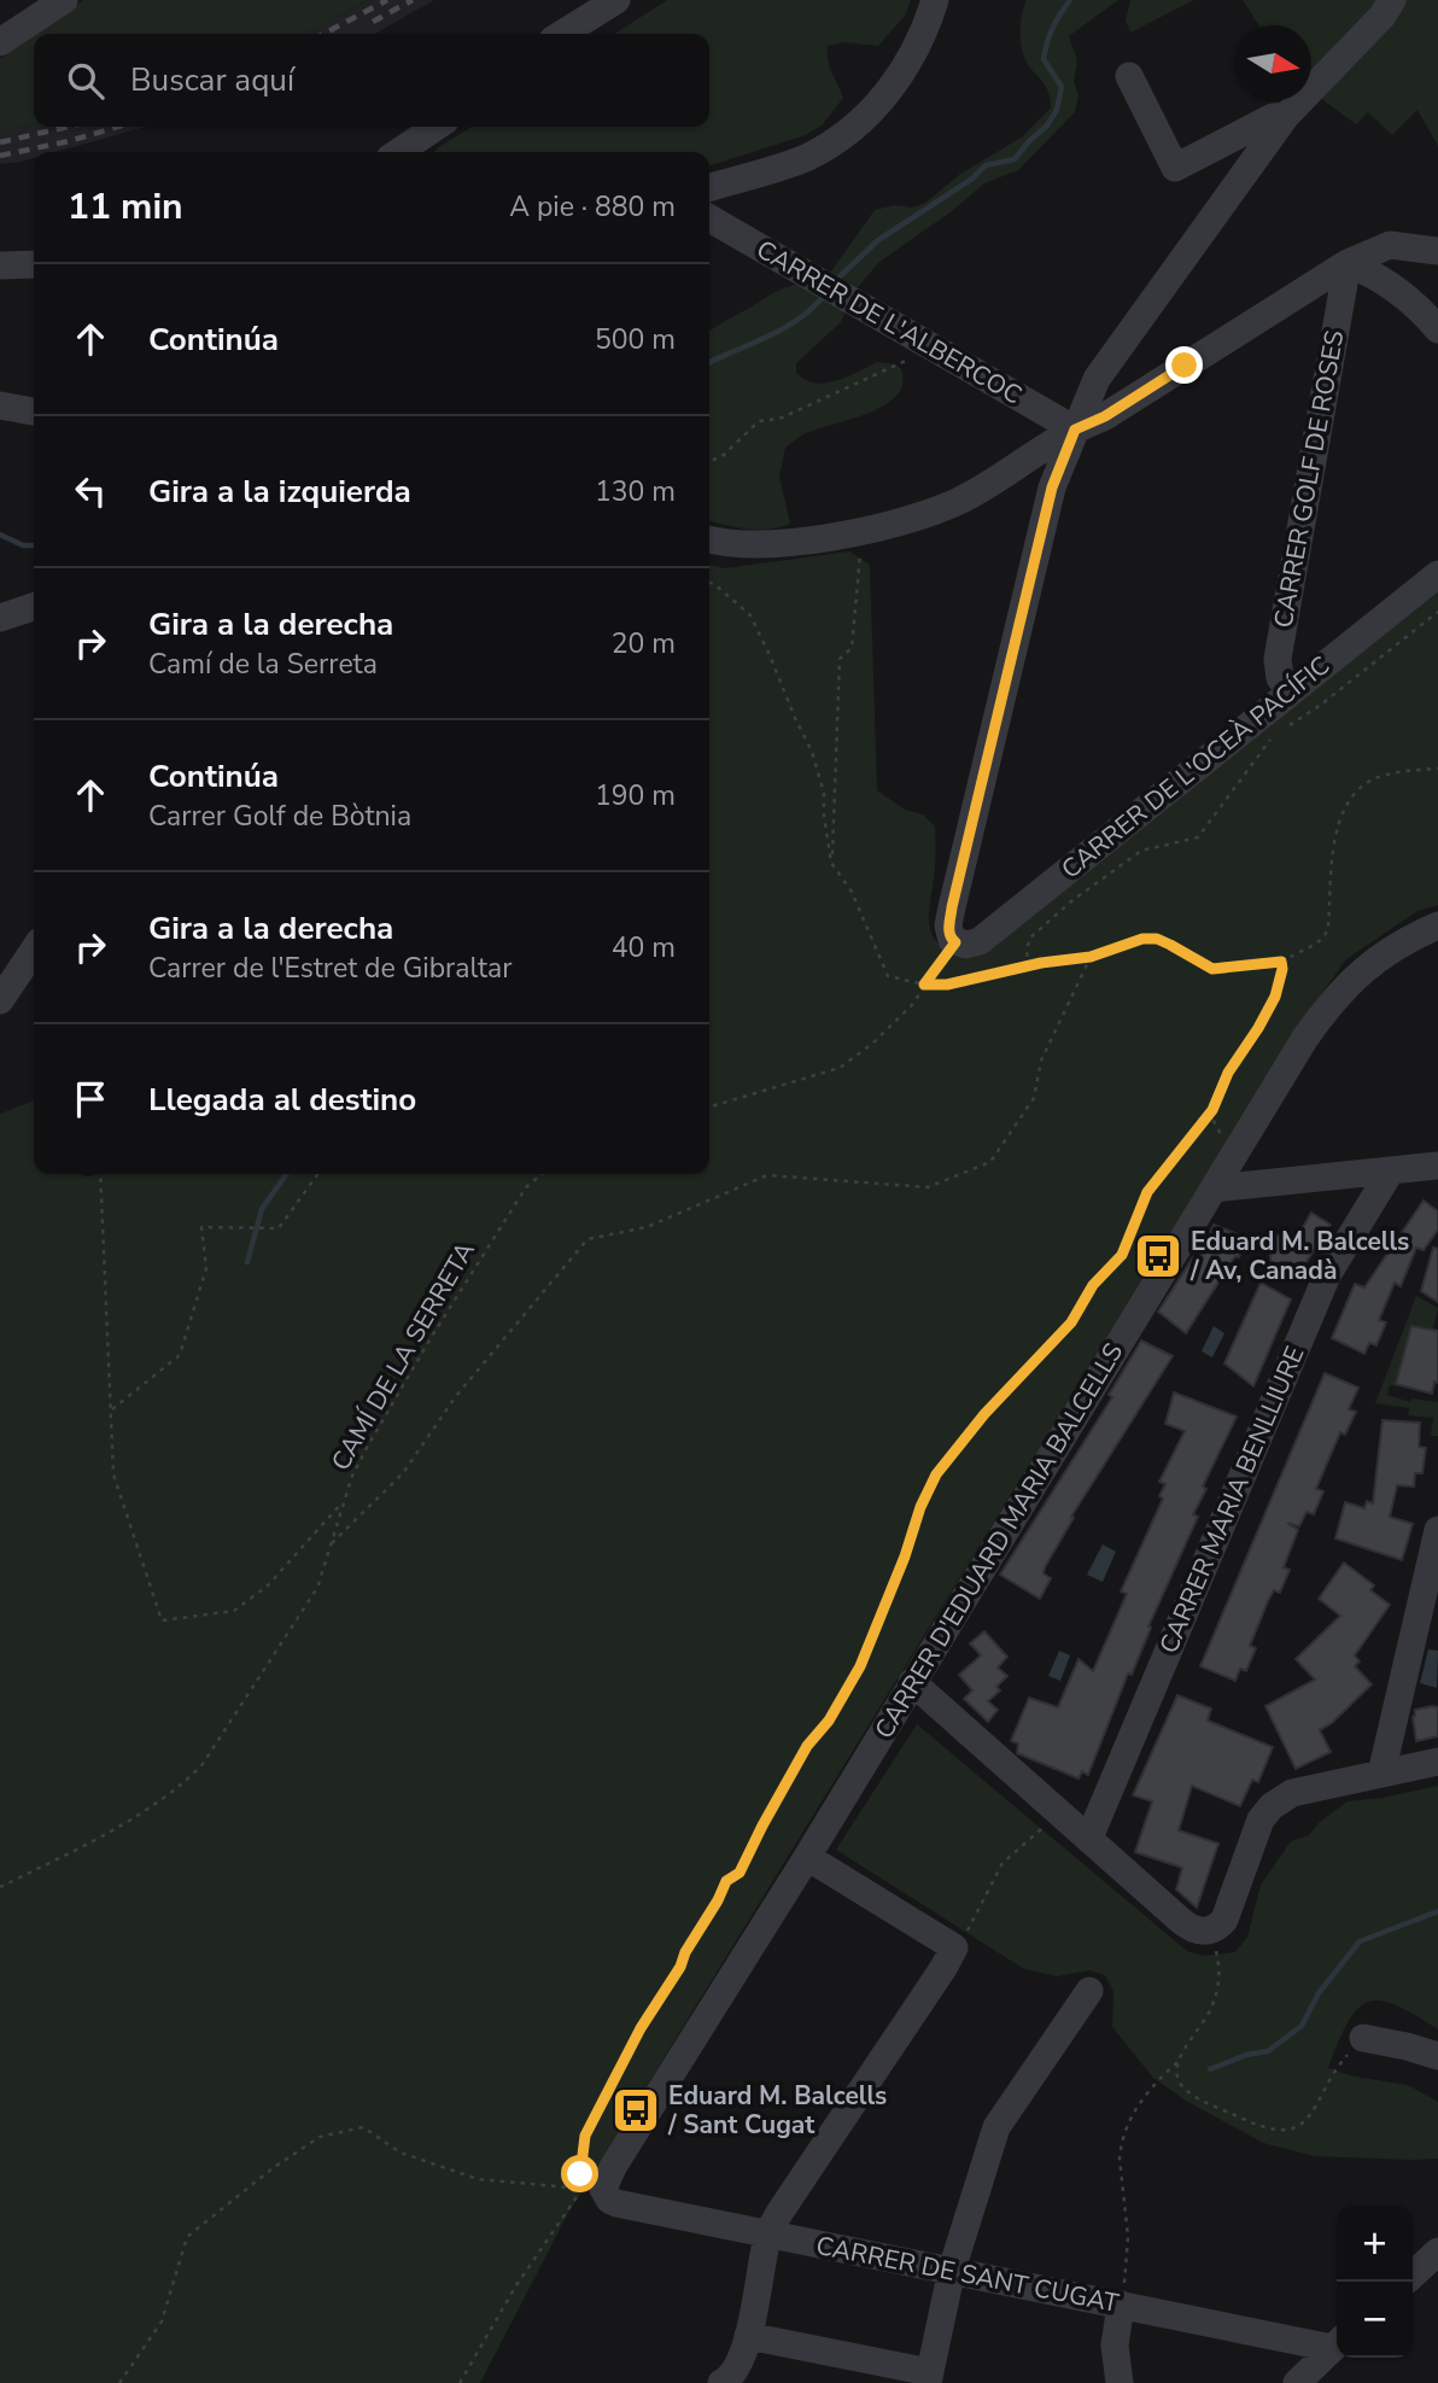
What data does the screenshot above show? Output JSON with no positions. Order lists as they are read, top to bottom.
{
  "streets": {
    "street": [
      "CARRER DE L'ALBERCOC",
      "CARRER GOLF DE ROSES",
      "CARRER DE L'OCEÀ PACÍFIC",
      "CARRER MARIA BENLLIURE",
      "CARRER D'EDUARD MARIA BALCELLS",
      "CARRER DE SANT CUGAT"
    ],
    "path": ["CAMÍ DE LA SERRETA"]
  },
  "crossings": [
    ["CARRER GOLF DE ROSES", "CARRER DE L'OCEÀ PACÍFIC"],
    ["CARRER D'EDUARD MARIA BALCELLS", "CARRER DE SANT CUGAT"]
  ],
  "places": {
    "bus stop": ["Eduard M. Balcells / Av, Canadà", "Eduard M. Balcells / Sant Cugat"]
  },
  "north": "right",
  "page": {
    "search": "Buscar aquí",
    "heading": ["11 min", "A pie · 880 m"],
    "list": [
      ["Continúa", "500 m"],
      ["Gira a la izquierda", "130 m"],
      ["Gira a la derecha", "Camí de la Serreta", "20 m"],
      ["Continúa", "Carrer Golf de Bòtnia", "190 m"],
      ["Gira a la derecha", "Carrer de l'Estret de Gibraltar", "40 m"],
      "Llegada al destino"
    ],
    "map_buttons": ["+", "−"]
  }
}
